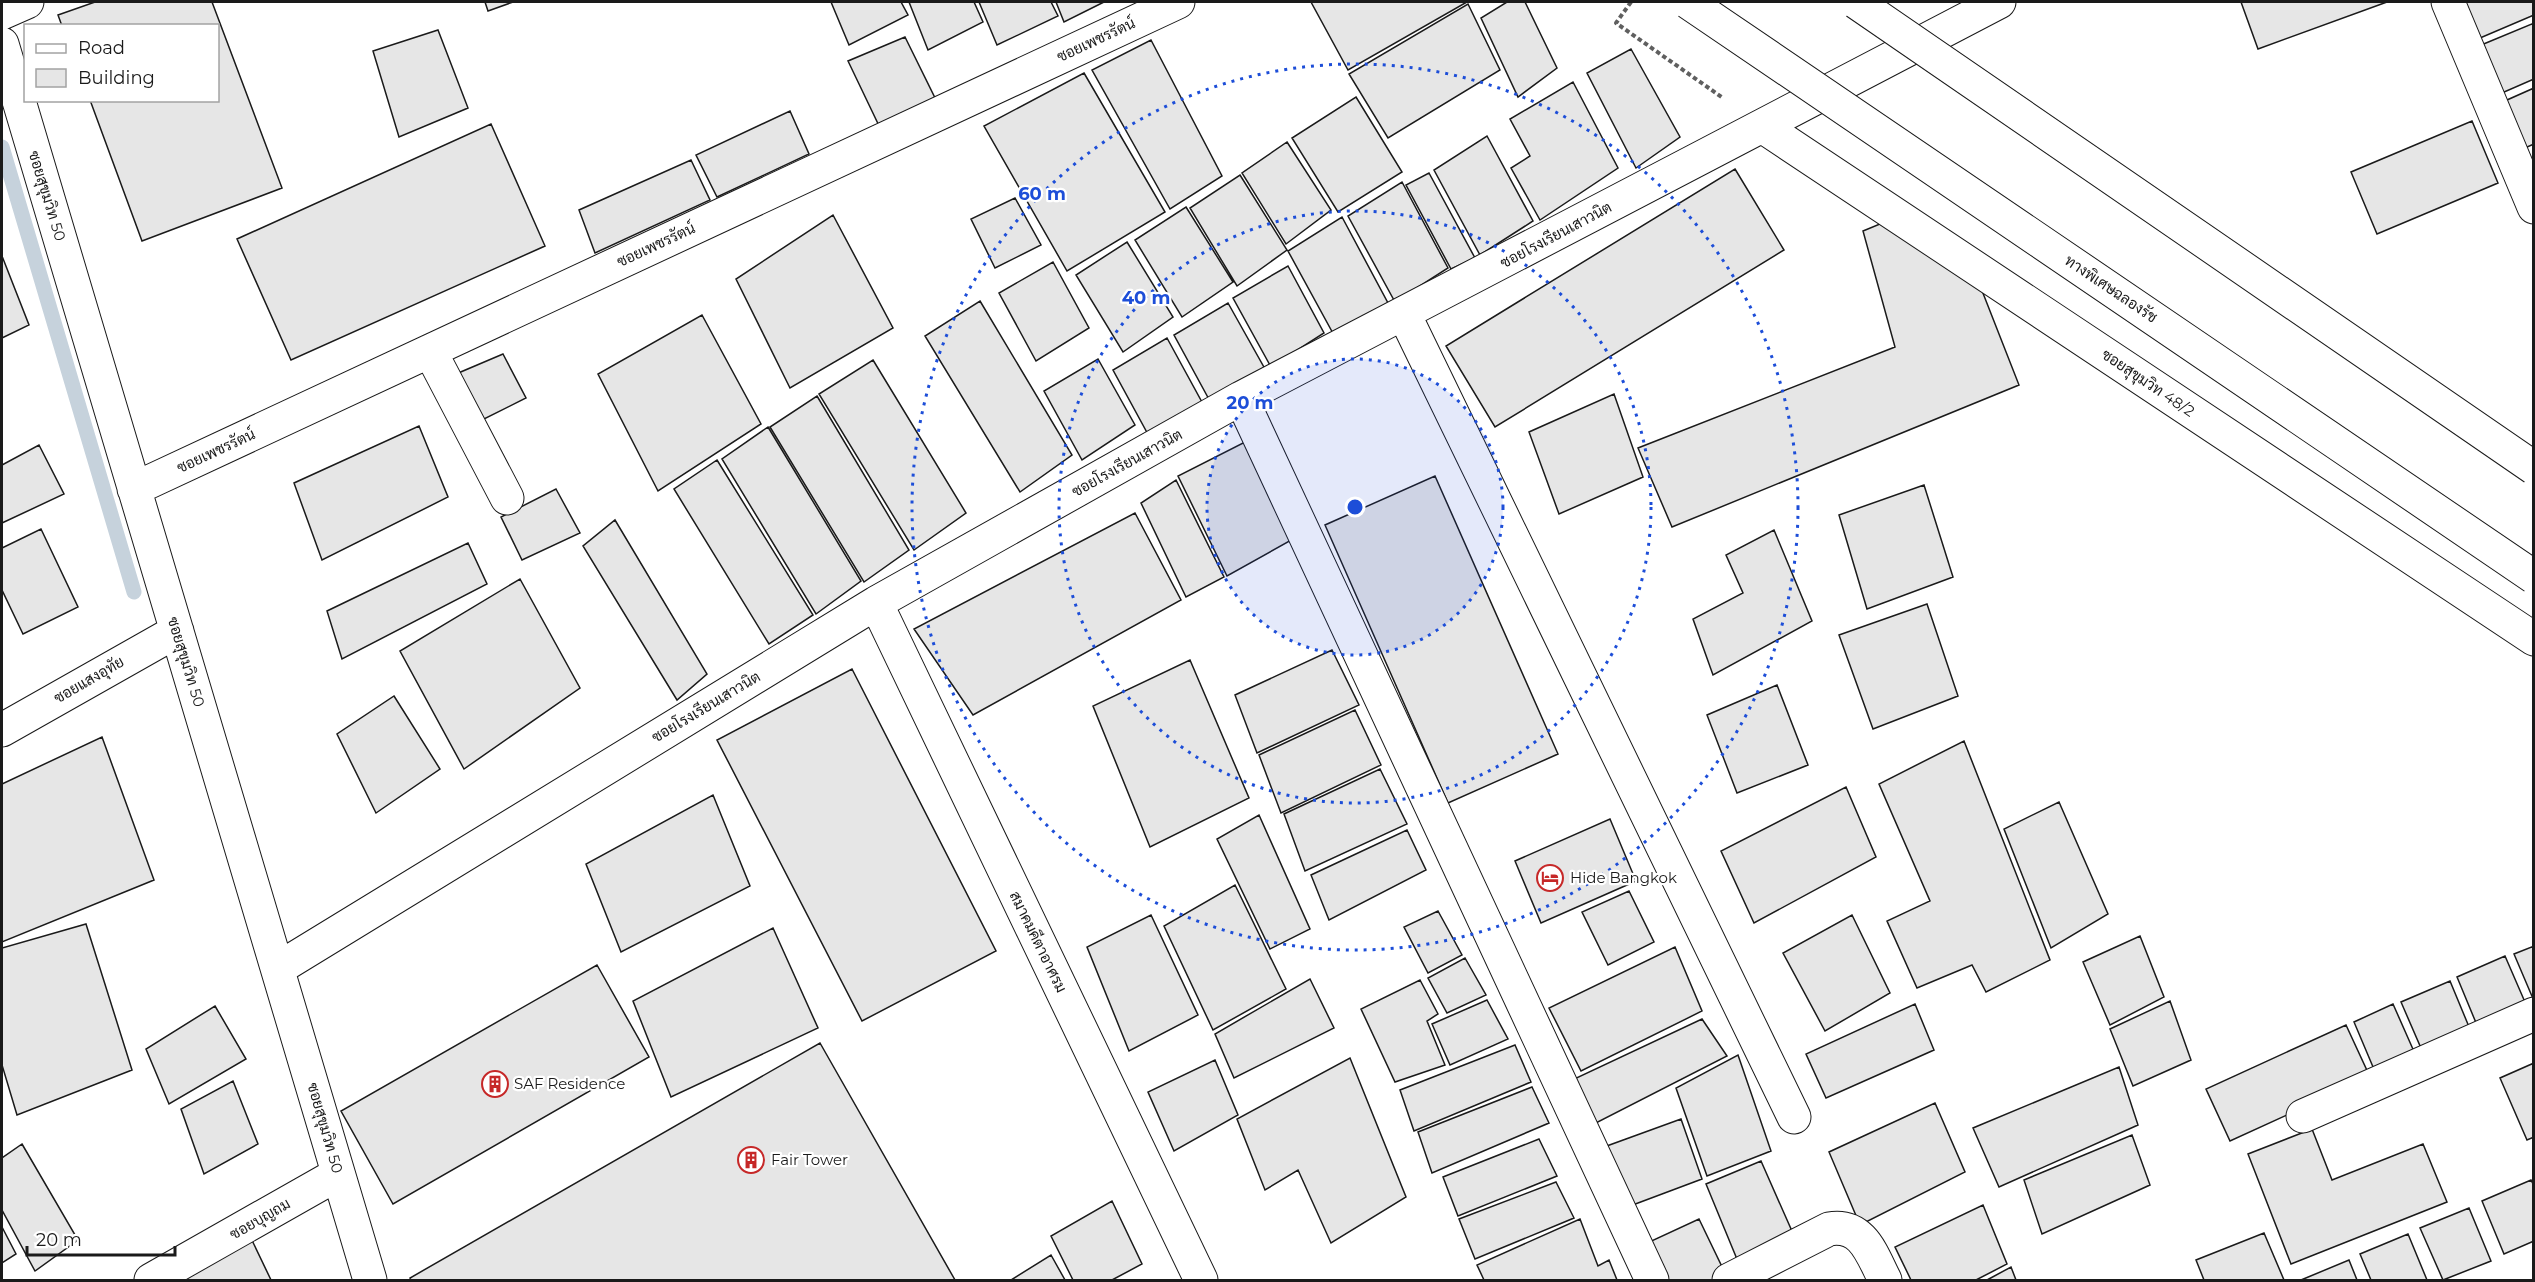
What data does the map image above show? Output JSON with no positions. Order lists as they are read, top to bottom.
{
  "streets": {
    "main road": [
      "ซอยเพชรรัตน์",
      "ซอยสุขุมวิท 50",
      "ซอยโรงเรียนเสาวนิต",
      "ทางพิเศษฉลองรัช",
      "ซอยสุขุมวิท 48/2",
      "ซอยแสงอุทัย",
      "สมาคมคีตาอาศรม",
      "ซอยบุญถม"
    ]
  },
  "crossings": [
    ["ซอยเพชรรัตน์", "ซอยสุขุมวิท 50"],
    ["ซอยสุขุมวิท 50", "ซอยโรงเรียนเสาวนิต"],
    ["ซอยสุขุมวิท 50", "ซอยแสงอุทัย"],
    ["ซอยสุขุมวิท 50", "ซอยบุญถม"],
    ["ซอยโรงเรียนเสาวนิต", "ซอยสุขุมวิท 48/2"],
    ["ซอยโรงเรียนเสาวนิต", "สมาคมคีตาอาศรม"]
  ],
  "places": {
    "hotel": ["Hide Bangkok"],
    "building": ["SAF Residence", "Fair Tower"]
  },
  "legend": ["Road", "Building"],
  "scale_bar": "20 m",
  "rings": ["60 m", "40 m", "20 m"]
}
